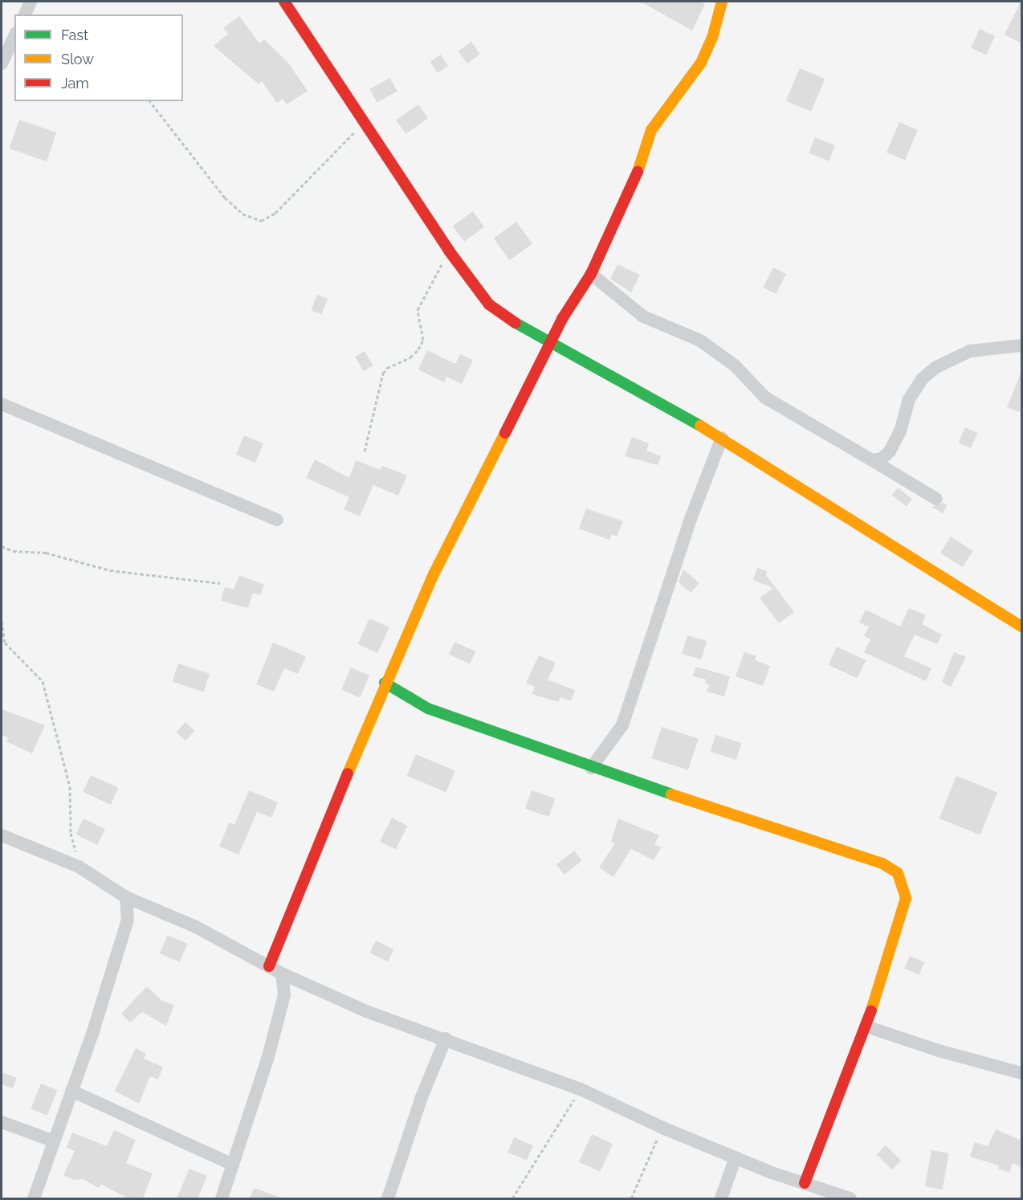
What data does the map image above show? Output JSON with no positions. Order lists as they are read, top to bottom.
{
  "legend": ["Fast", "Slow", "Jam"]
}
